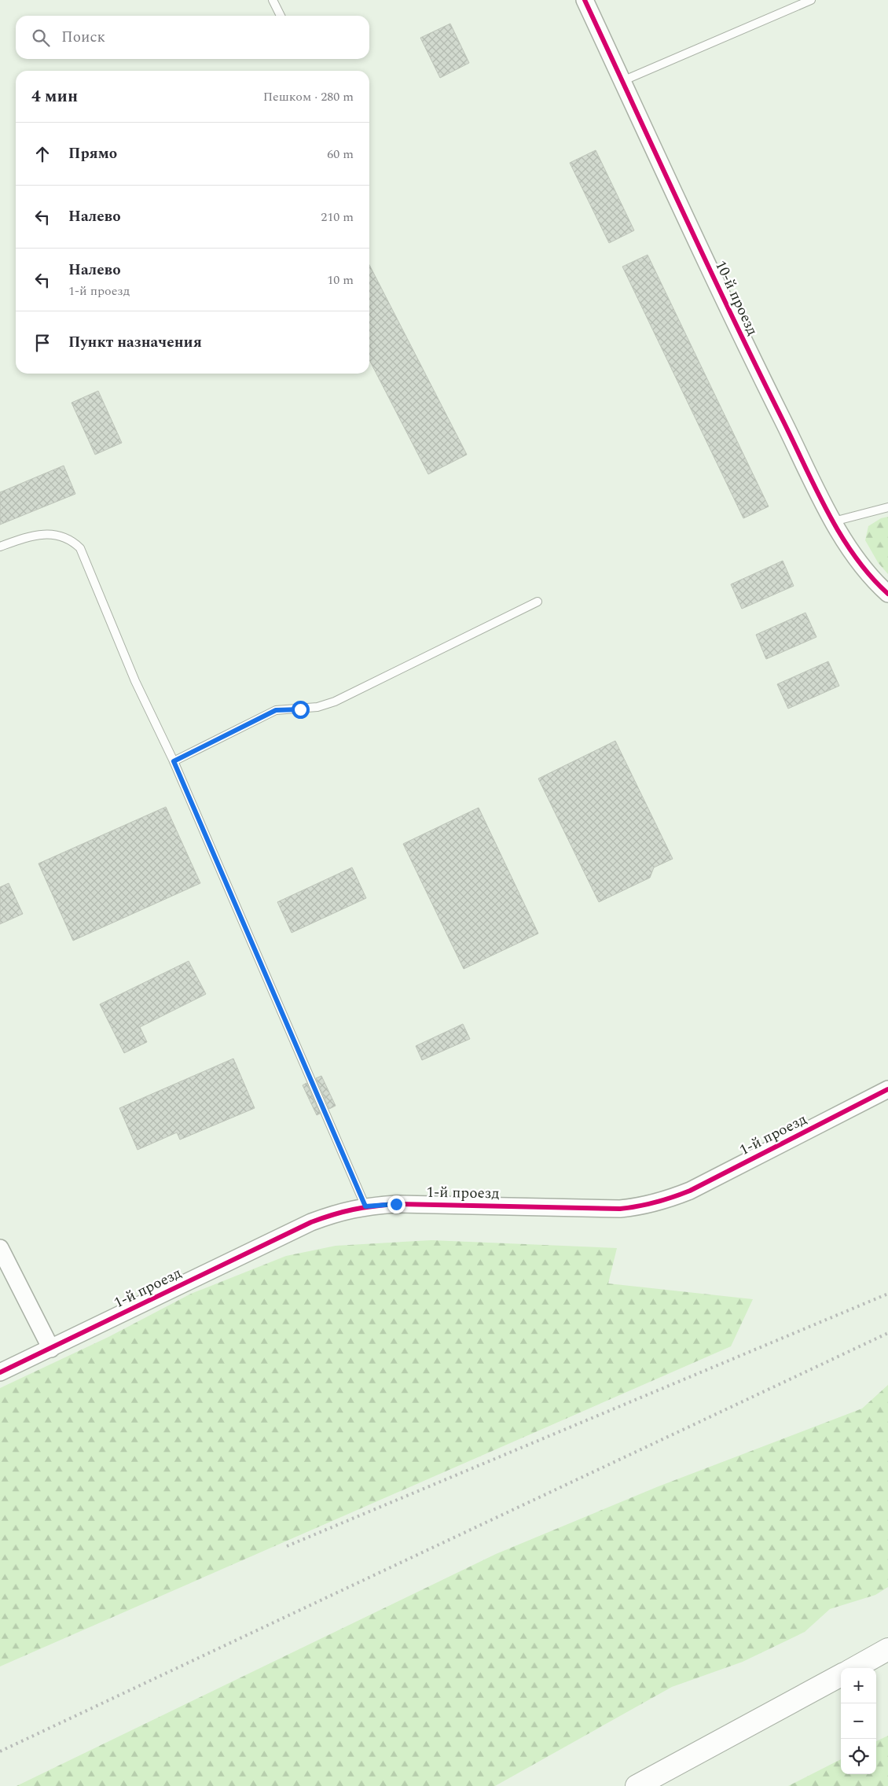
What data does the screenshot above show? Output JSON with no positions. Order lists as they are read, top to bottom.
{
  "streets": {
    "street": ["10-й проезд", "1-й проезд"]
  },
  "page": {
    "search": "Поиск",
    "heading": ["4 мин", "Пешком · 280 m"],
    "list": [
      ["Прямо", "60 m"],
      ["Налево", "210 m"],
      ["Налево", "1-й проезд", "10 m"],
      "Пункт назначения"
    ],
    "map_buttons": ["+", "−"]
  }
}
